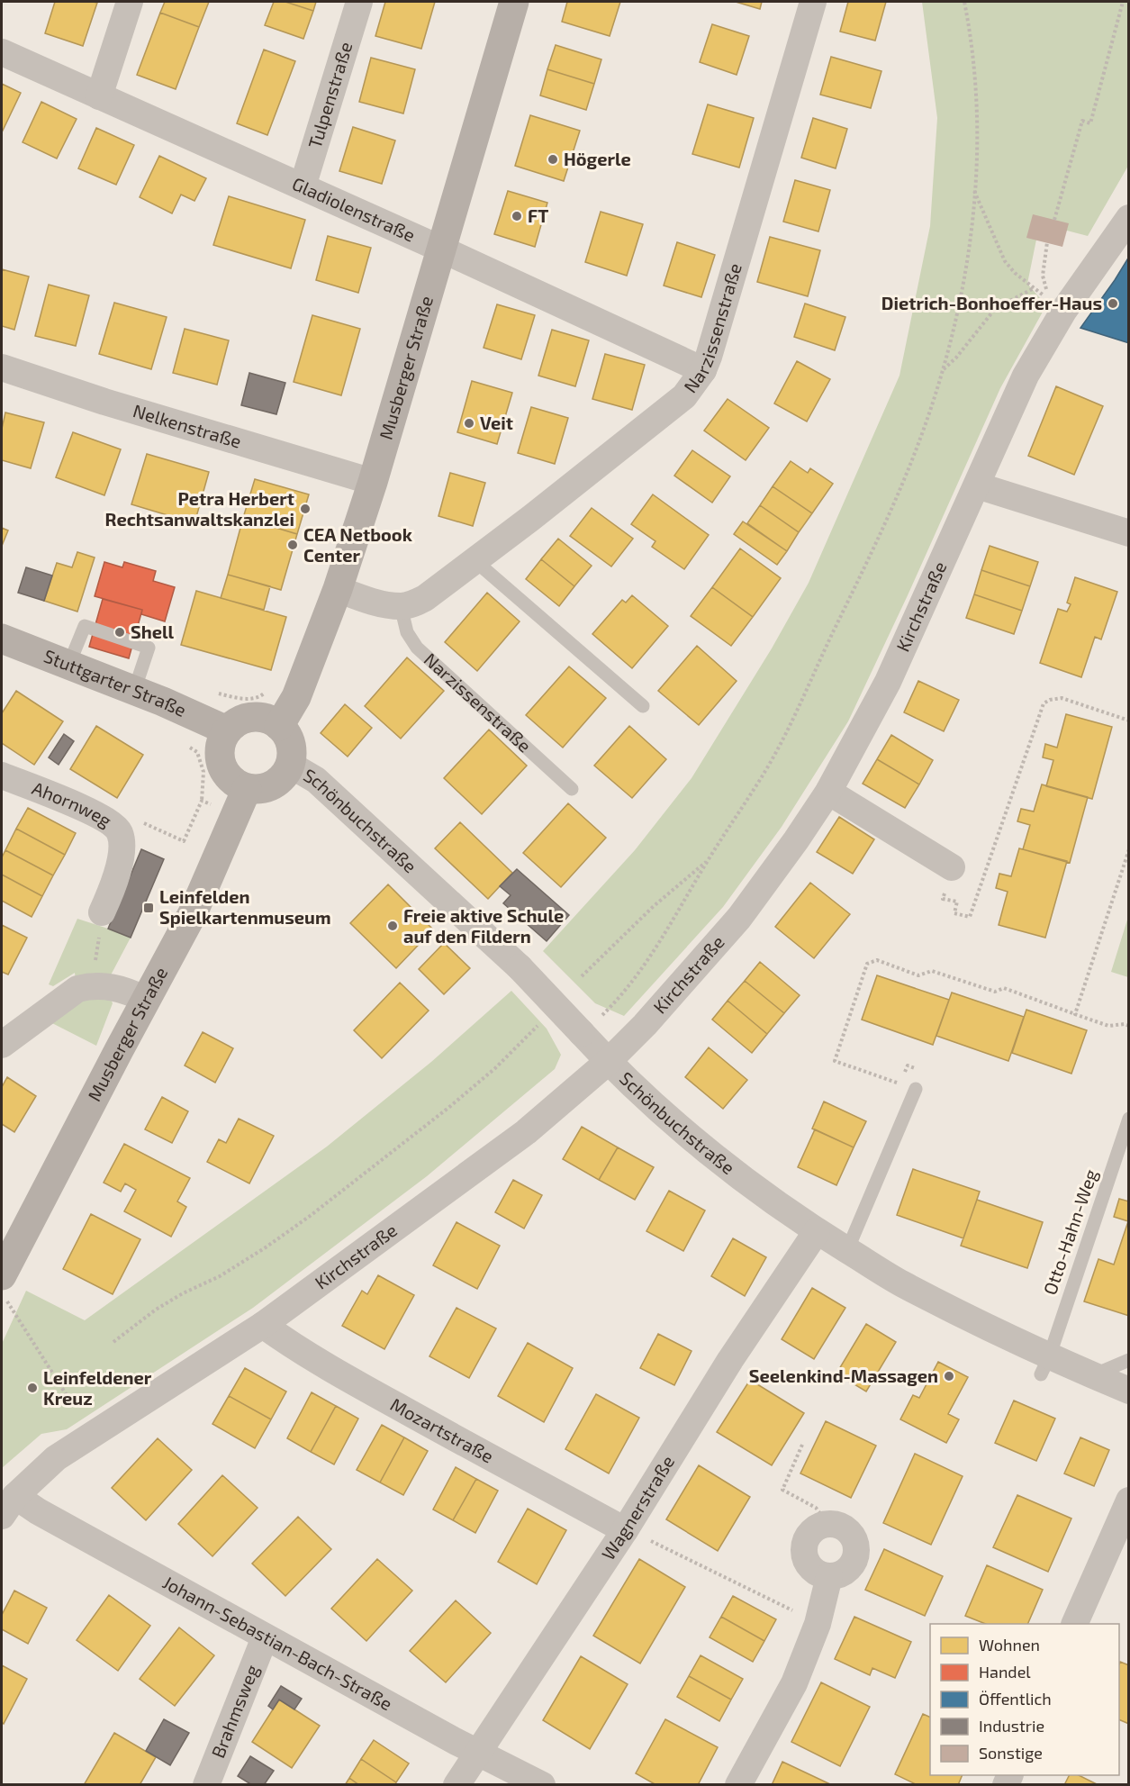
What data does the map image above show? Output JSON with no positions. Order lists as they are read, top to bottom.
{
  "streets": {
    "main road": ["Musberger Straße", "Stuttgarter Straße"],
    "street": [
      "Tulpenstraße",
      "Gladiolenstraße",
      "Narzissenstraße",
      "Nelkenstraße",
      "Kirchstraße",
      "Ahornweg",
      "Schönbuchstraße",
      "Mozartstraße",
      "Wagnerstraße",
      "Johann-Sebastian-Bach-Straße",
      "Brahmsweg"
    ],
    "lane": ["Otto-Hahn-Weg"]
  },
  "crossings": [
    ["Tulpenstraße", "Gladiolenstraße"],
    ["Gladiolenstraße", "Narzissenstraße"],
    ["Gladiolenstraße", "Musberger Straße"],
    ["Musberger Straße", "Nelkenstraße"],
    ["Musberger Straße", "Stuttgarter Straße"],
    ["Musberger Straße", "Schönbuchstraße"],
    ["Kirchstraße", "Schönbuchstraße"],
    ["Kirchstraße", "Mozartstraße"],
    ["Kirchstraße", "Johann-Sebastian-Bach-Straße"],
    ["Stuttgarter Straße", "Schönbuchstraße"],
    ["Schönbuchstraße", "Otto-Hahn-Weg"],
    ["Schönbuchstraße", "Wagnerstraße"],
    ["Mozartstraße", "Wagnerstraße"],
    ["Wagnerstraße", "Johann-Sebastian-Bach-Straße"],
    ["Johann-Sebastian-Bach-Straße", "Brahmsweg"]
  ],
  "places": {
    "other": [
      "Högerle",
      "FT",
      "Dietrich-Bonhoeffer-Haus",
      "Veit",
      "Petra Herbert Rechtsanwaltskanzlei",
      "CEA Netbook Center",
      "Shell",
      "Freie aktive Schule auf den Fildern",
      "Seelenkind-Massagen",
      "Leinfeldener Kreuz"
    ],
    "transit": ["Leinfelden Spielkartenmuseum"]
  },
  "legend": [
    "Wohnen",
    "Handel",
    "Öffentlich",
    "Industrie",
    "Sonstige"
  ]
}
